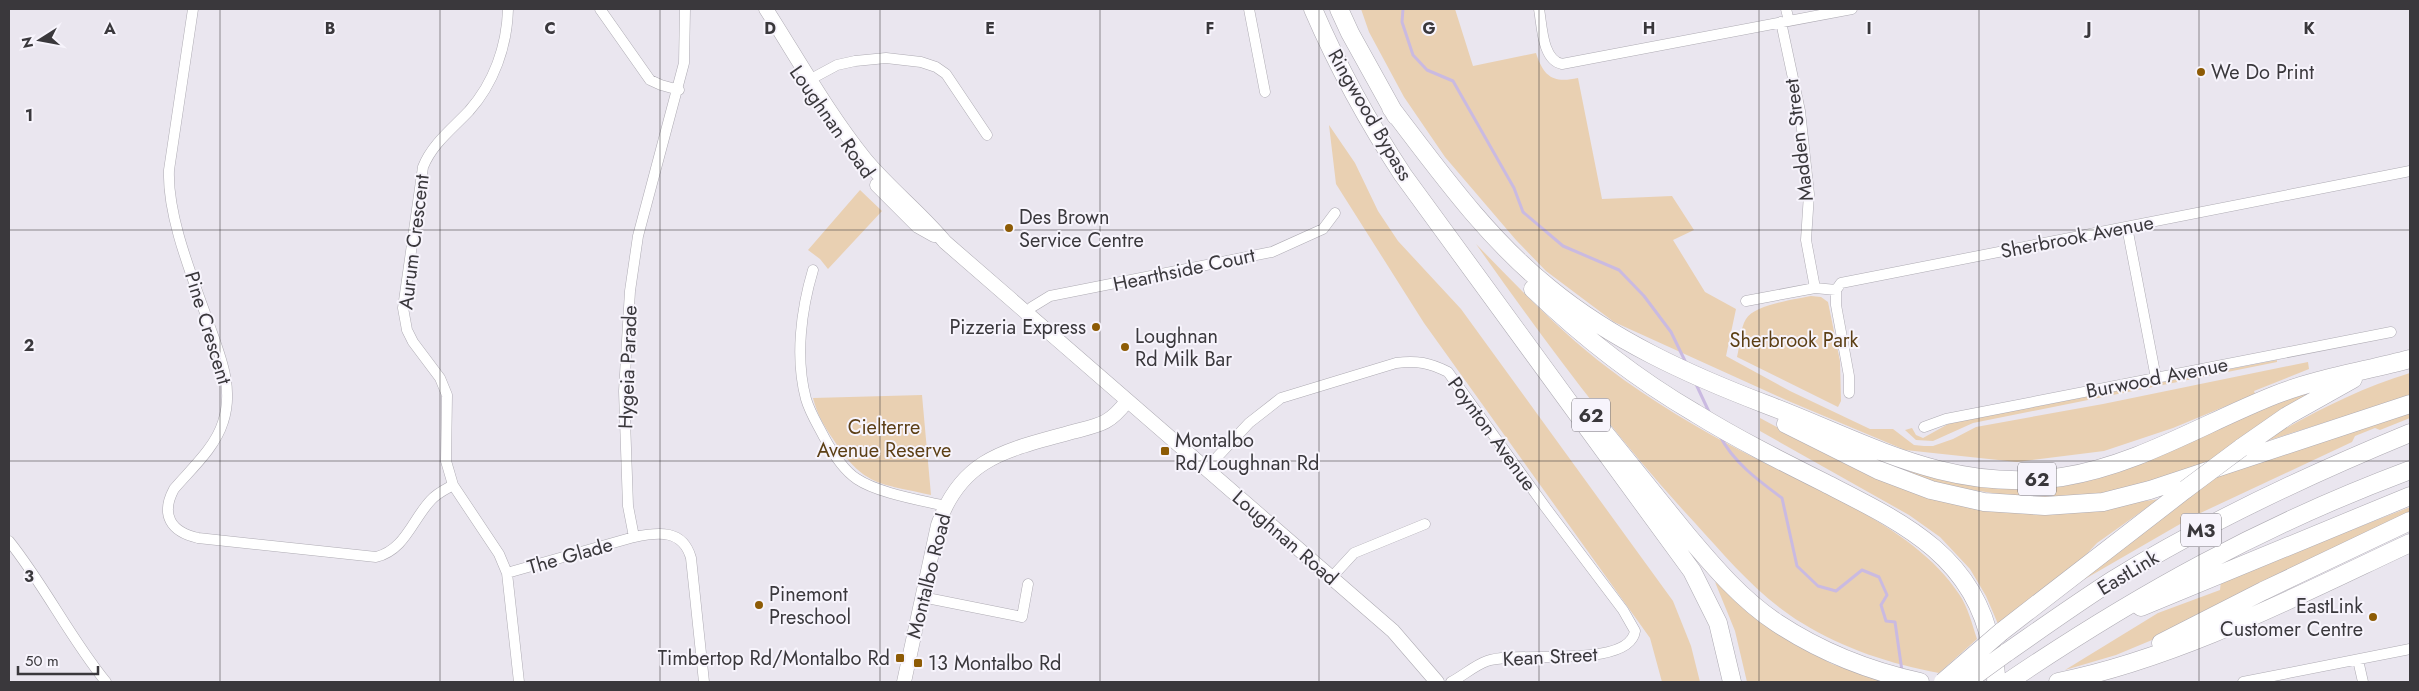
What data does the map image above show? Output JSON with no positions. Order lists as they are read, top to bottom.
{
  "streets": {
    "highway": [
      "Ringwood Bypass",
      "62",
      "M3",
      "EastLink"
    ],
    "main road": ["Loughnan Road", "Montalbo Road"],
    "street": [
      "Madden Street",
      "Sherbrook Avenue",
      "Aurum Crescent",
      "Hearthside Court",
      "Pine Crescent",
      "Hygeia Parade",
      "Burwood Avenue",
      "Poynton Avenue",
      "The Glade",
      "Kean Street"
    ]
  },
  "crossings": [
    ["Ringwood Bypass", "62"],
    ["Loughnan Road", "Hearthside Court"],
    ["Loughnan Road", "Poynton Avenue"],
    ["Loughnan Road", "Montalbo Road"],
    ["Aurum Crescent", "Pine Crescent"],
    ["Aurum Crescent", "The Glade"],
    ["Hygeia Parade", "The Glade"],
    ["Poynton Avenue", "Kean Street"]
  ],
  "parks": ["Sherbrook Park", "Cielterre Avenue Reserve"],
  "places": {
    "other": [
      "We Do Print",
      "Des Brown Service Centre",
      "Pizzeria Express",
      "Loughnan Rd Milk Bar",
      "Pinemont Preschool",
      "EastLink Customer Centre"
    ],
    "transit": ["Montalbo Rd/Loughnan Rd", "Timbertop Rd/Montalbo Rd", "13 Montalbo Rd"]
  },
  "scale_bar": "50 m",
  "north": "left",
  "grid": {
    "columns": [
      "A",
      "B",
      "C",
      "D",
      "E",
      "F",
      "G",
      "H",
      "I",
      "J",
      "K"
    ],
    "rows": ["1", "2", "3"]
  }
}
